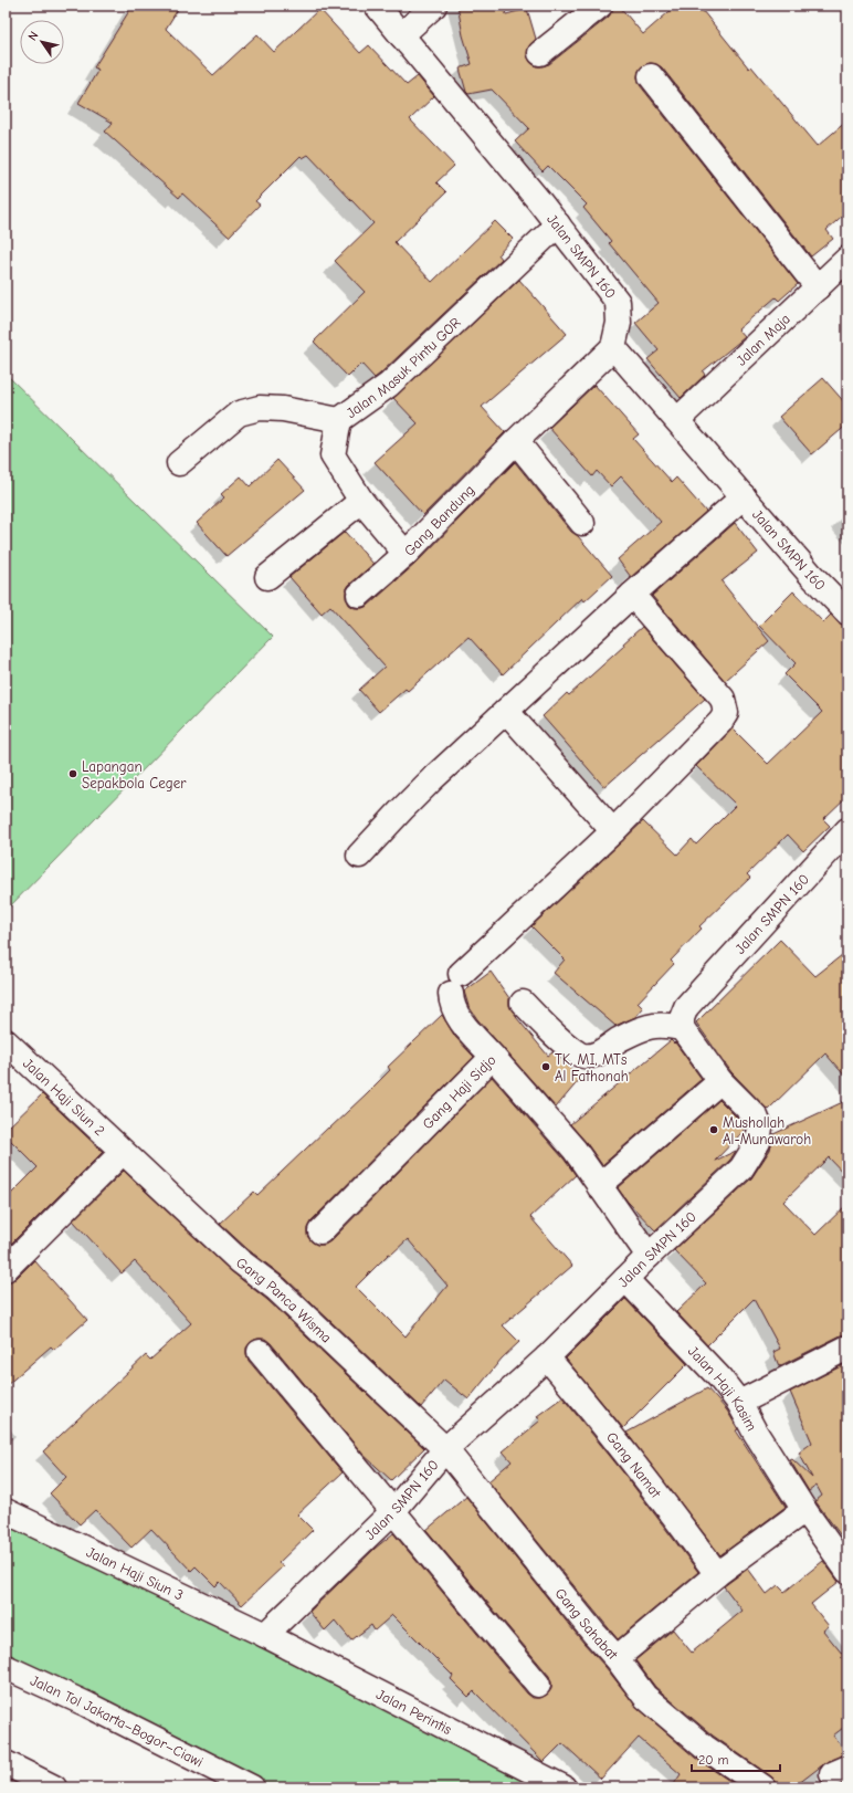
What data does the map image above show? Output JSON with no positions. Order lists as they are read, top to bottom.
{
  "streets": {
    "main road": [
      "Jalan SMPN 160",
      "Jalan Maja",
      "Jalan Masuk Pintu GOR",
      "Gang Bandung",
      "Jalan Haji Siun 2",
      "Gang Haji Sidjo",
      "Gang Panca Wisma",
      "Jalan Haji Kasim",
      "Gang Namat",
      "Jalan Haji Siun 3",
      "Gang Sahabat",
      "Jalan Perintis",
      "Jalan Tol Jakarta–Bogor–Ciawi"
    ]
  },
  "crossings": [
    ["Jalan SMPN 160", "Jalan Maja"],
    ["Jalan SMPN 160", "Jalan Masuk Pintu GOR"],
    ["Jalan SMPN 160", "Gang Bandung"],
    ["Jalan SMPN 160", "Gang Haji Sidjo"],
    ["Jalan SMPN 160", "Gang Panca Wisma"],
    ["Jalan SMPN 160", "Jalan Haji Kasim"],
    ["Jalan SMPN 160", "Gang Namat"],
    ["Jalan SMPN 160", "Jalan Haji Siun 3"],
    ["Jalan SMPN 160", "Gang Sahabat"],
    ["Jalan SMPN 160", "Jalan Perintis"],
    ["Jalan Haji Siun 2", "Gang Panca Wisma"],
    ["Gang Panca Wisma", "Gang Sahabat"],
    ["Jalan Haji Siun 3", "Jalan Perintis"]
  ],
  "places": ["Lapangan Sepakbola Ceger", "TK, MI, MTs Al Fathonah", "Mushollah Al-Munawaroh"],
  "scale_bar": "20 m",
  "north": "top left"
}
